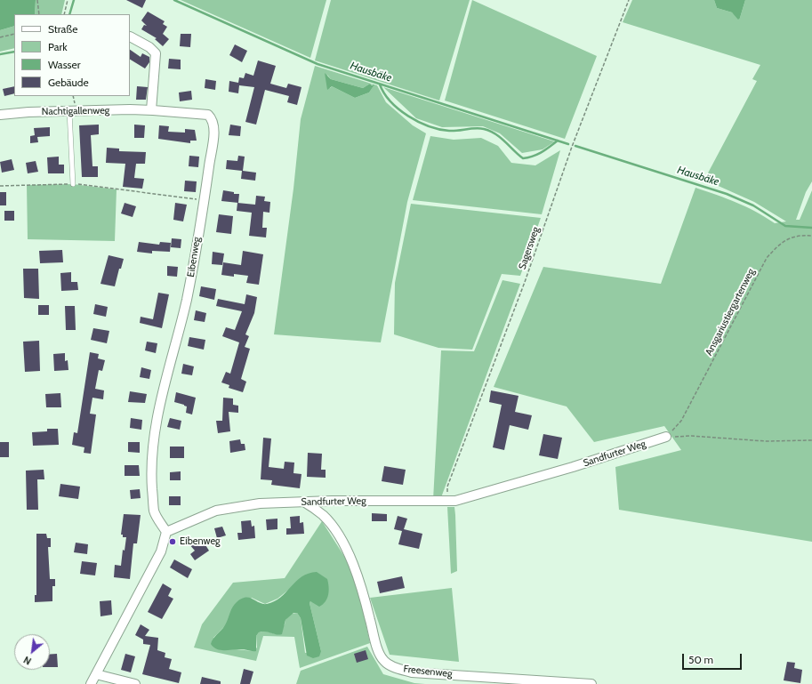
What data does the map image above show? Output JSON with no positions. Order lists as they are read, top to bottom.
{
  "streets": {
    "street": [
      "Nachtigallenweg",
      "Eibenweg",
      "Sandfurter Weg",
      "Freesenweg"
    ],
    "path": ["Sagersweg", "Ansgariustiergartenweg"]
  },
  "crossings": [
    ["Nachtigallenweg", "Eibenweg"],
    ["Sagersweg", "Sandfurter Weg"],
    ["Eibenweg", "Sandfurter Weg"],
    ["Ansgariustiergartenweg", "Sandfurter Weg"],
    ["Sandfurter Weg", "Freesenweg"]
  ],
  "water": ["Hausbäke"],
  "places": ["Eibenweg"],
  "legend": [
    "Straße",
    "Park",
    "Wasser",
    "Gebäude"
  ],
  "scale_bar": "50 m",
  "north": "bottom left"
}
